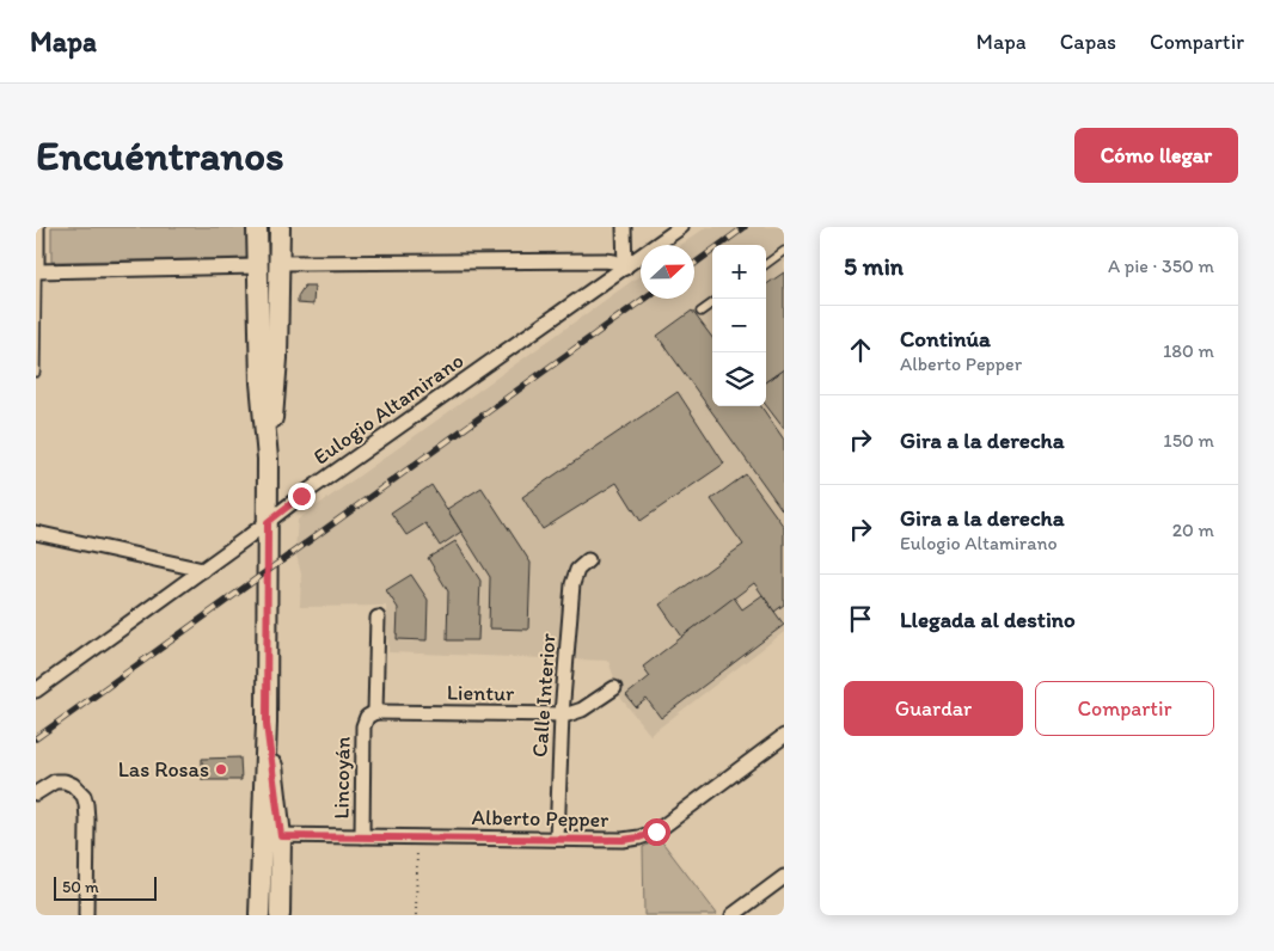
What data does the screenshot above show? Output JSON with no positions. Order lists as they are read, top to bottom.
{
  "streets": {
    "street": [
      "Eulogio Altamirano",
      "Lientur",
      "Calle Interior",
      "Lincoyán",
      "Alberto Pepper"
    ]
  },
  "crossings": [
    ["Lientur", "Calle Interior"],
    ["Lientur", "Lincoyán"],
    ["Calle Interior", "Alberto Pepper"],
    ["Lincoyán", "Alberto Pepper"]
  ],
  "places": ["Las Rosas"],
  "scale_bar": "50 m",
  "north": "right",
  "page": {
    "header": "Mapa",
    "nav": ["Mapa", "Capas", "Compartir"],
    "buttons": [
      "Cómo llegar",
      ["Guardar", "Compartir"]
    ],
    "title": "Encuéntranos",
    "heading": ["5 min", "A pie · 350 m"],
    "map_buttons": ["+", "−"],
    "list": [
      ["Continúa", "Alberto Pepper", "180 m"],
      ["Gira a la derecha", "150 m"],
      ["Gira a la derecha", "Eulogio Altamirano", "20 m"],
      "Llegada al destino"
    ],
    "scale": "50 m"
  }
}
